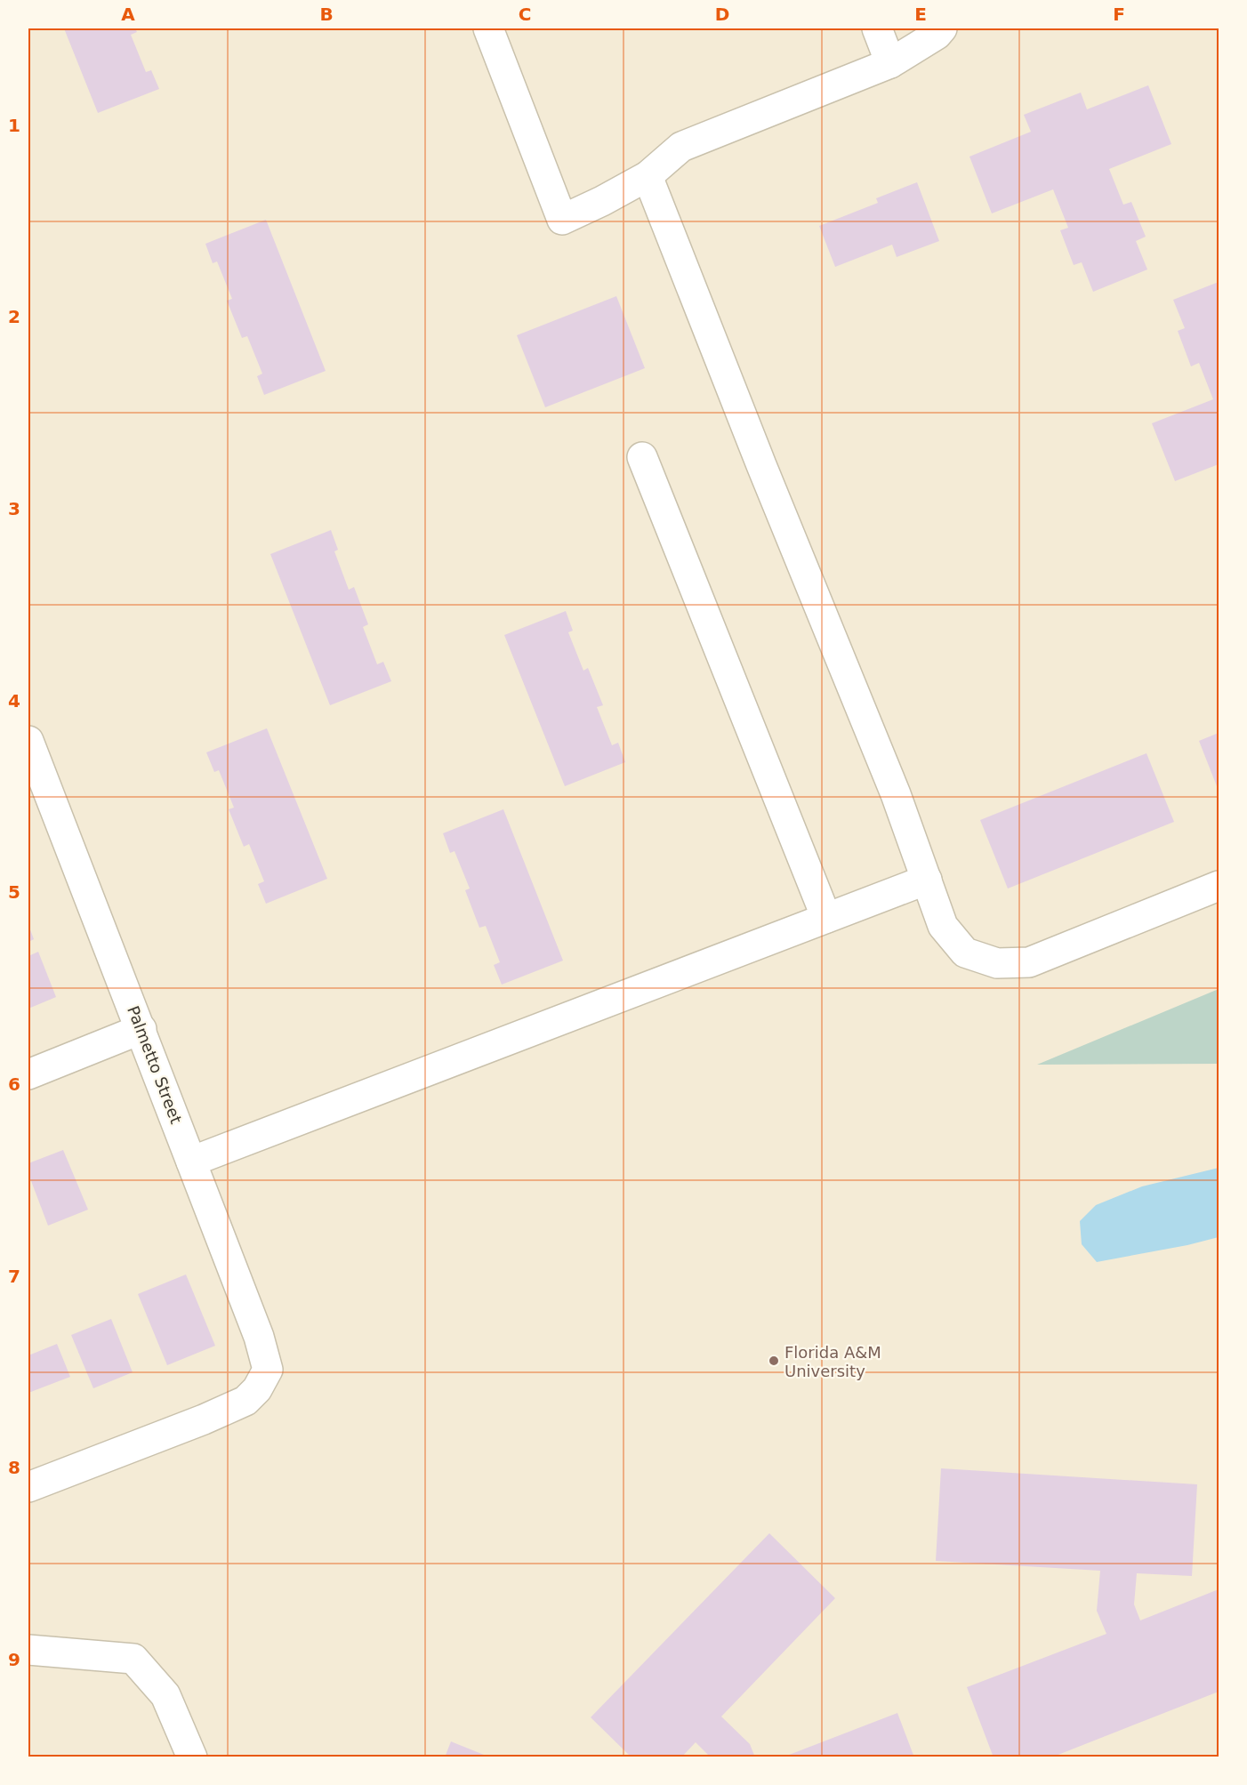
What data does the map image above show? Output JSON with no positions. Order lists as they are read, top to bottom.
{
  "streets": {
    "street": ["Palmetto Street"]
  },
  "places": ["Florida A&M University"],
  "grid": {
    "columns": [
      "A",
      "B",
      "C",
      "D",
      "E",
      "F"
    ],
    "rows": [
      "1",
      "2",
      "3",
      "4",
      "5",
      "6",
      "7",
      "8",
      "9"
    ]
  }
}
